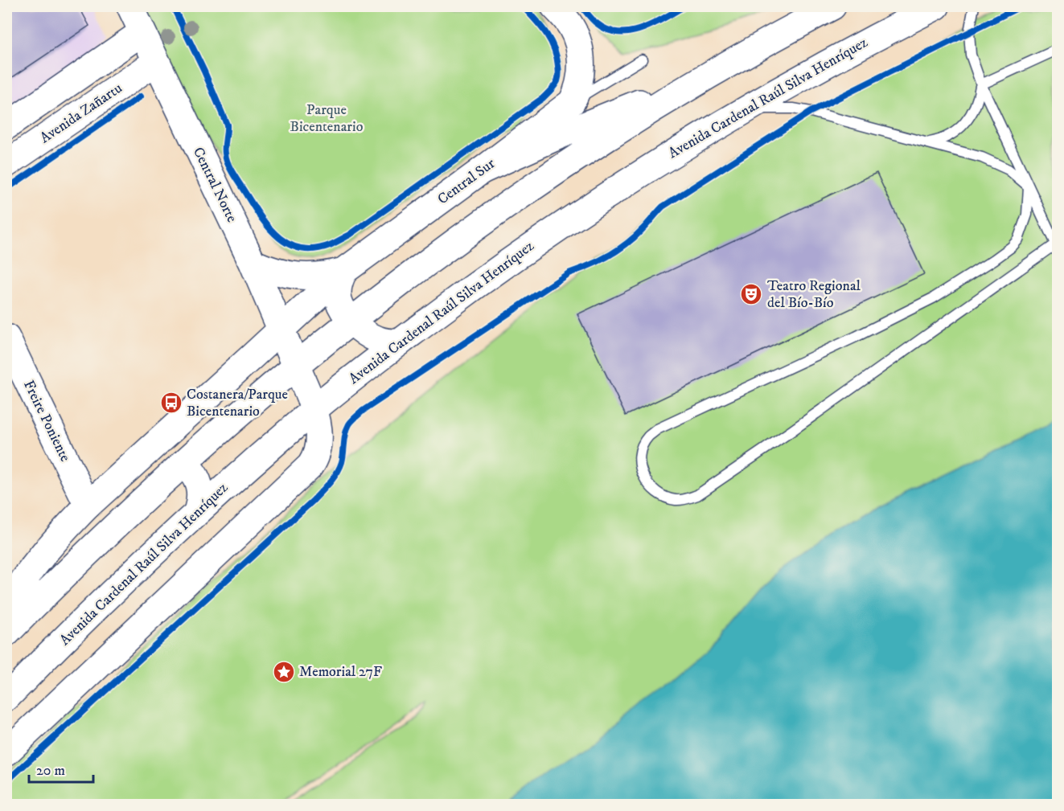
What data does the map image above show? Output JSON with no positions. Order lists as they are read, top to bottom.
{
  "streets": {
    "main road": [
      "Avenida Cardenal Raúl Silva Henríquez",
      "Avenida Zañartu",
      "Central Sur",
      "Central Norte",
      "Freire Poniente"
    ]
  },
  "crossings": [
    ["Avenida Cardenal Raúl Silva Henríquez", "Central Norte"],
    ["Avenida Zañartu", "Central Norte"],
    ["Central Sur", "Central Norte"],
    ["Central Sur", "Freire Poniente"]
  ],
  "parks": ["Parque Bicentenario"],
  "places": {
    "theatre": ["Teatro Regional del Bío-Bío"],
    "bus stop": ["Costanera/Parque Bicentenario"],
    "place": ["Memorial 27F"]
  },
  "scale_bar": "20 m"
}
